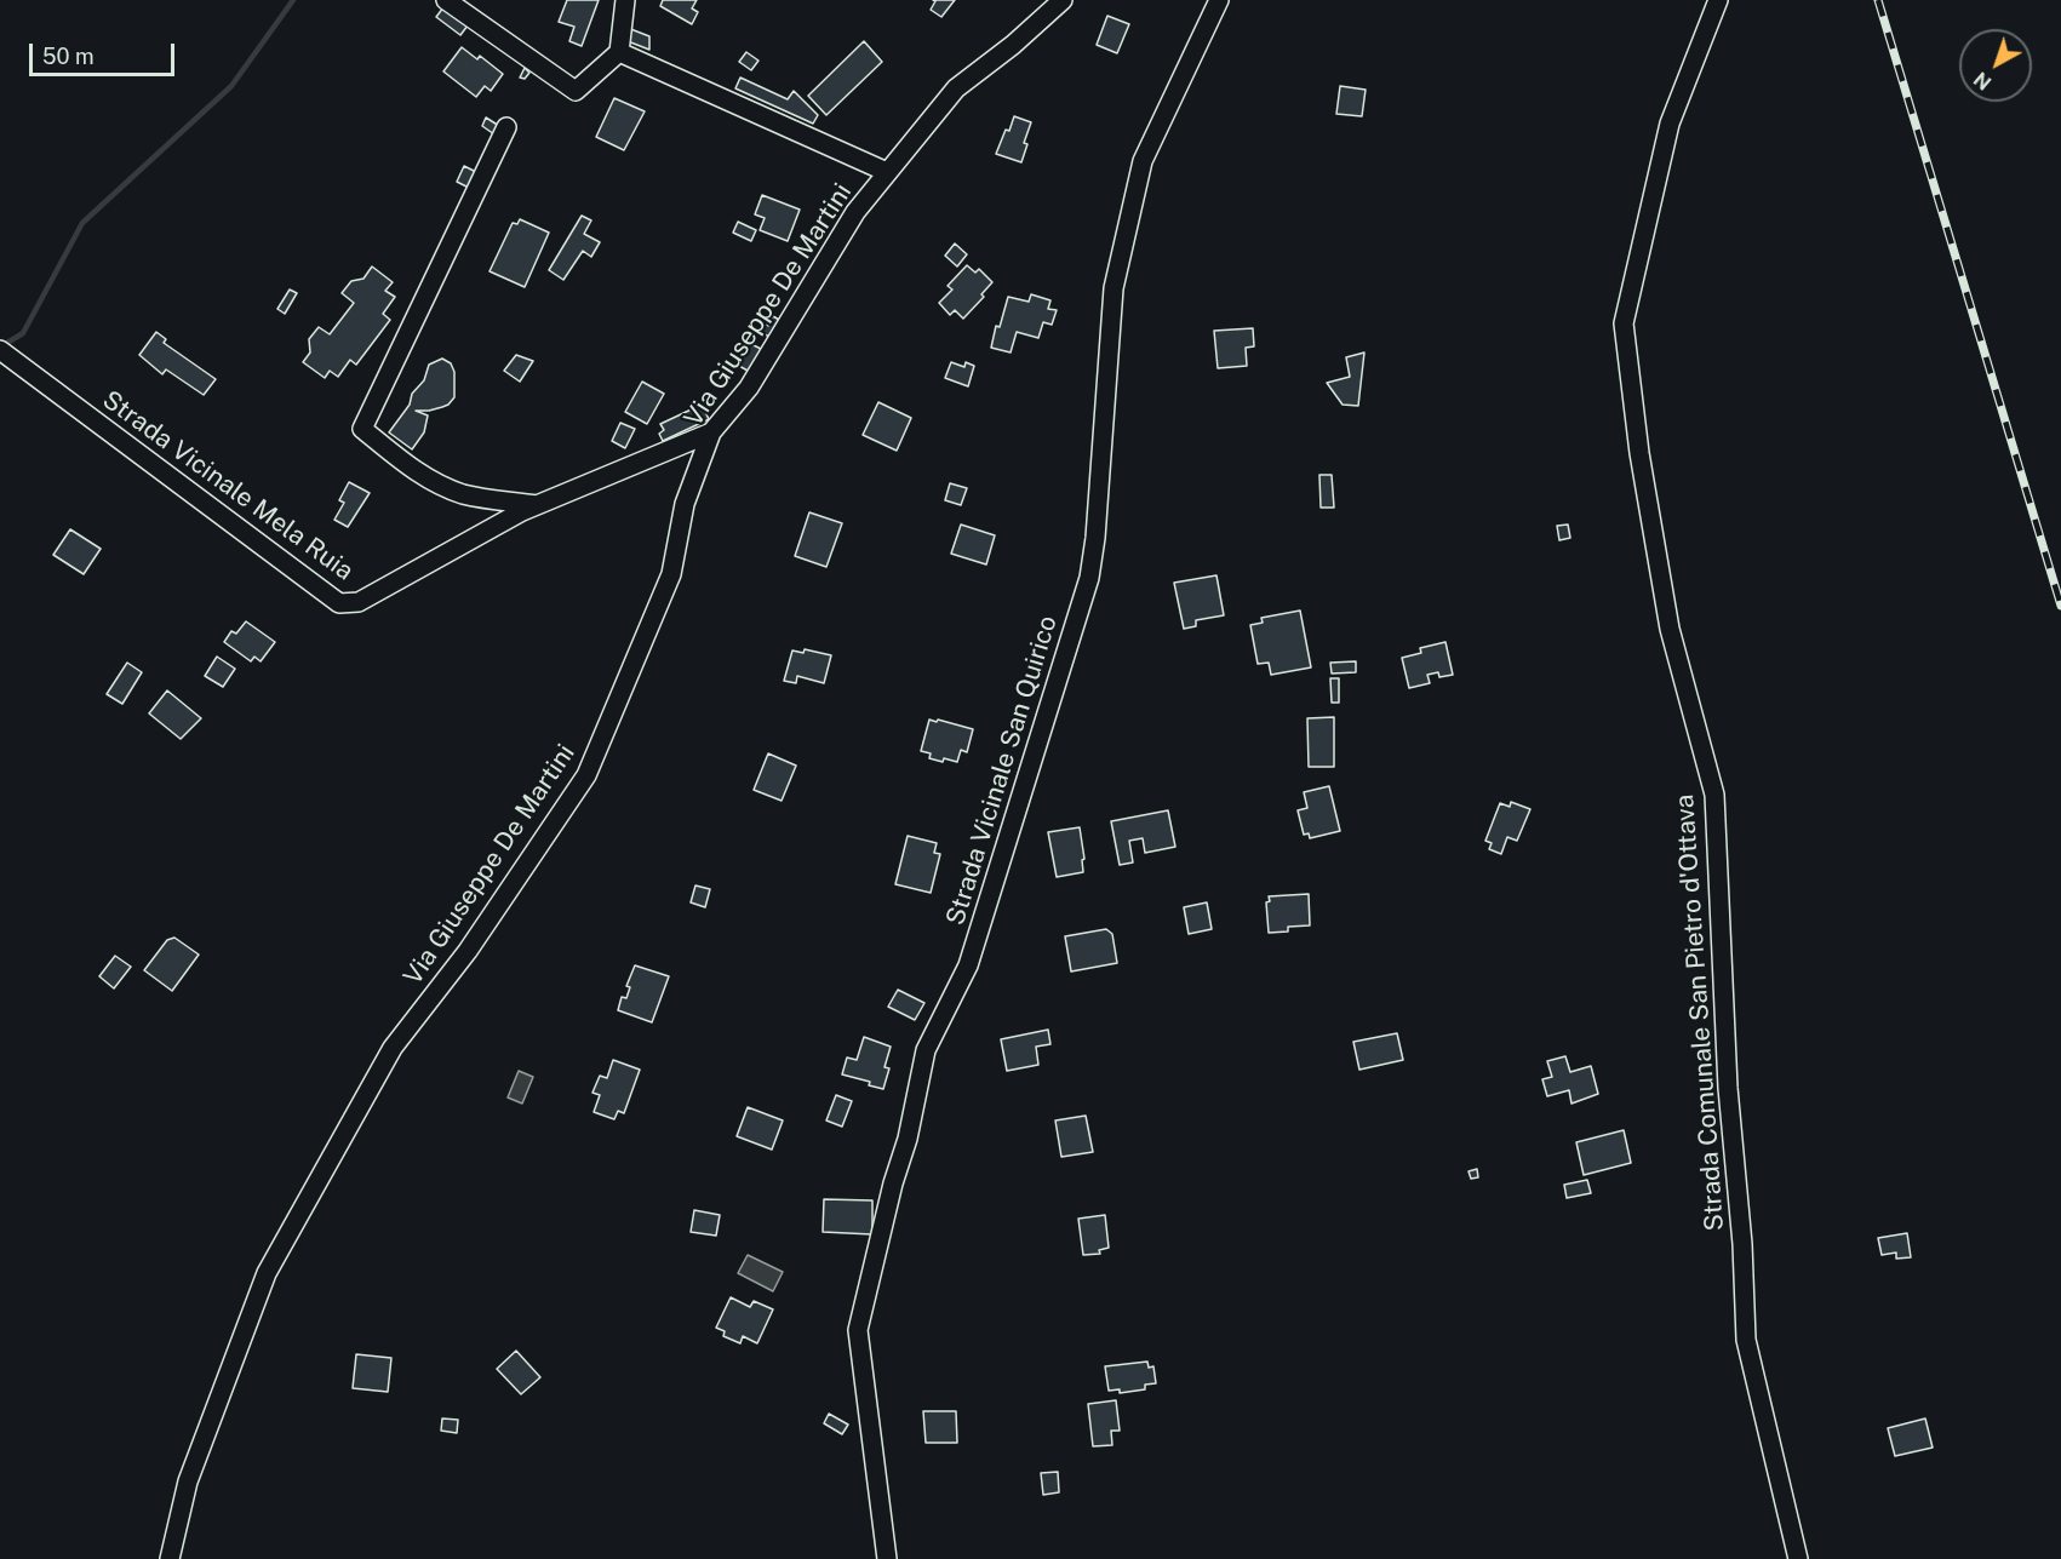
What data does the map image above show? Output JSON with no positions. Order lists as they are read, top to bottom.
{
  "streets": {
    "street": [
      "Via Giuseppe De Martini",
      "Strada Vicinale Mela Ruia",
      "Strada Vicinale San Quirico",
      "Strada Comunale San Pietro d'Ottava"
    ]
  },
  "crossings": [
    ["Via Giuseppe De Martini", "Strada Vicinale Mela Ruia"]
  ],
  "scale_bar": "50 m",
  "north": "bottom left"
}
